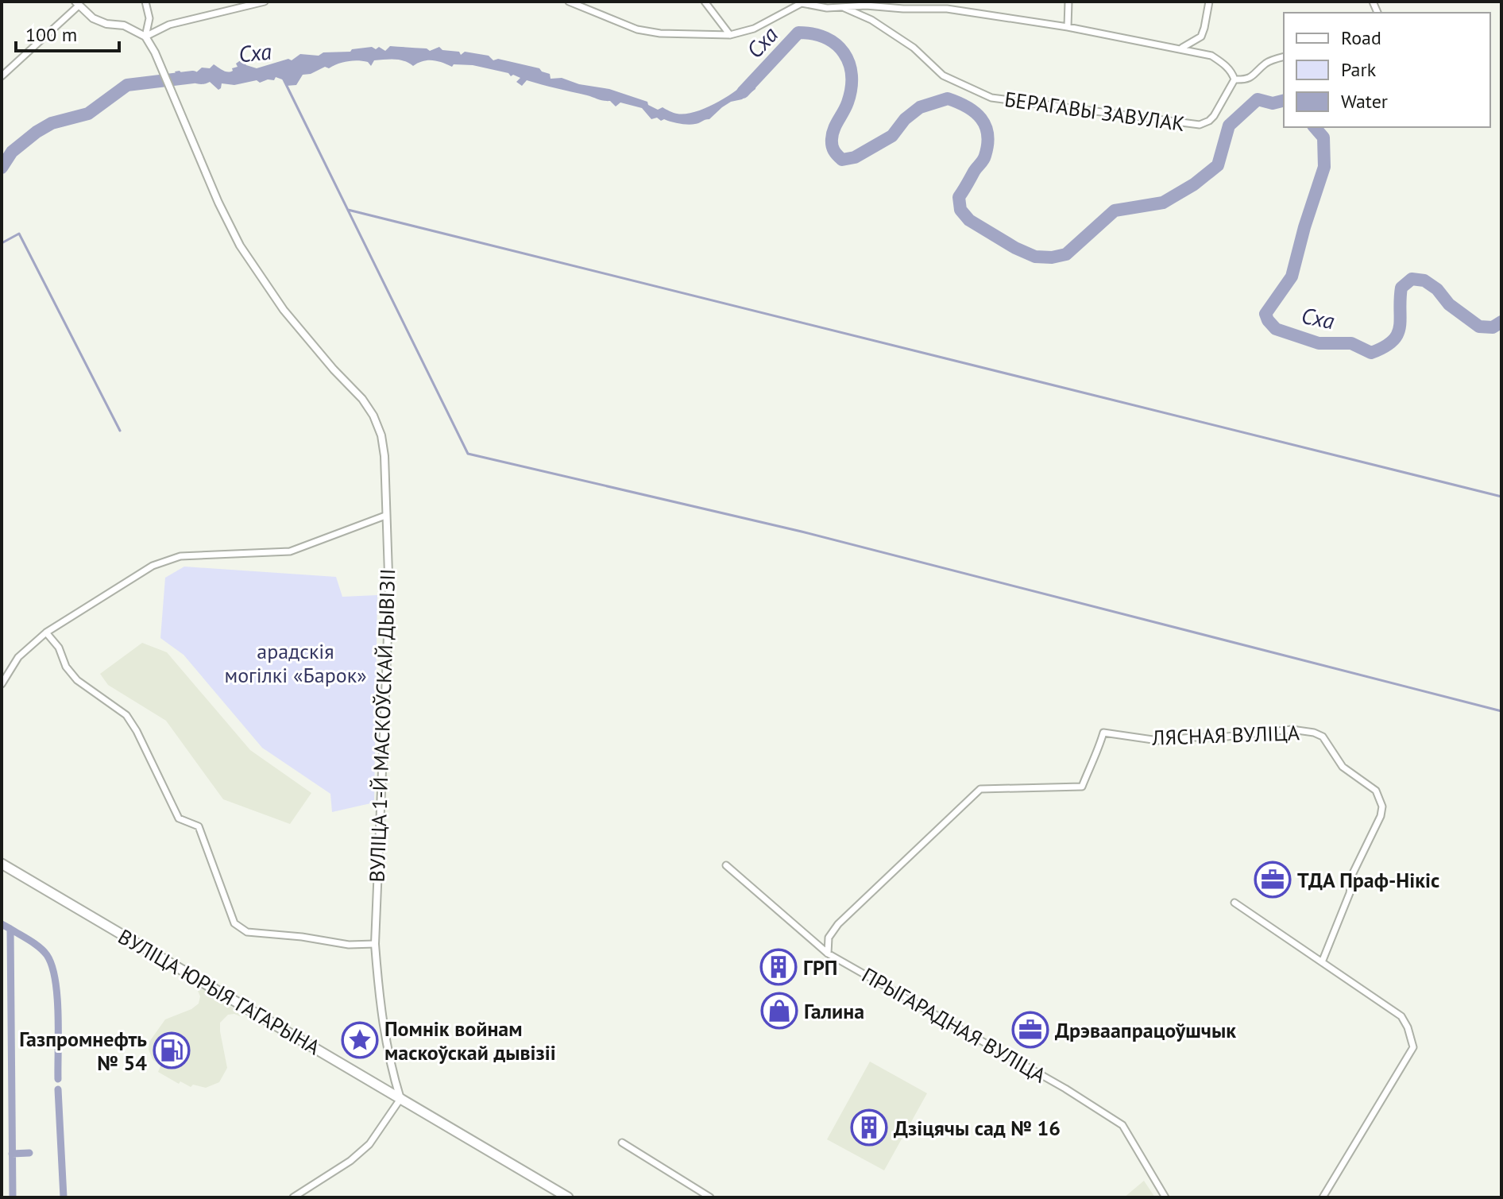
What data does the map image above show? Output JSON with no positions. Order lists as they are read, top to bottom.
{
  "streets": {
    "main road": ["ВУЛІЦА ЮРЫЯ ГАГАРЫНА"],
    "street": [
      "БЕРАГАВЫ ЗАВУЛАК",
      "ВУЛІЦА 1-Й МАСКОЎСКАЙ ДЫВІЗІІ",
      "ЛЯСНАЯ ВУЛІЦА",
      "ПРЫГАРАДНАЯ ВУЛІЦА"
    ]
  },
  "crossings": [
    ["ВУЛІЦА 1-Й МАСКОЎСКАЙ ДЫВІЗІІ", "ВУЛІЦА ЮРЫЯ ГАГАРЫНА"],
    ["ЛЯСНАЯ ВУЛІЦА", "ПРЫГАРАДНАЯ ВУЛІЦА"]
  ],
  "water": ["Сха"],
  "parks": ["арадскія могілкі «Барок»"],
  "places": {
    "office": ["ТДА Праф-Нікіс", "Дрэваапрацоўшчык"],
    "building": ["ГРП", "Дзіцячы сад № 16"],
    "shop": ["Галина"],
    "place": ["Помнік войнам маскоўскай дывізіі"],
    "fuel station": ["Газпромнефть № 54"]
  },
  "legend": ["Road", "Park", "Water"],
  "scale_bar": "100 m"
}
